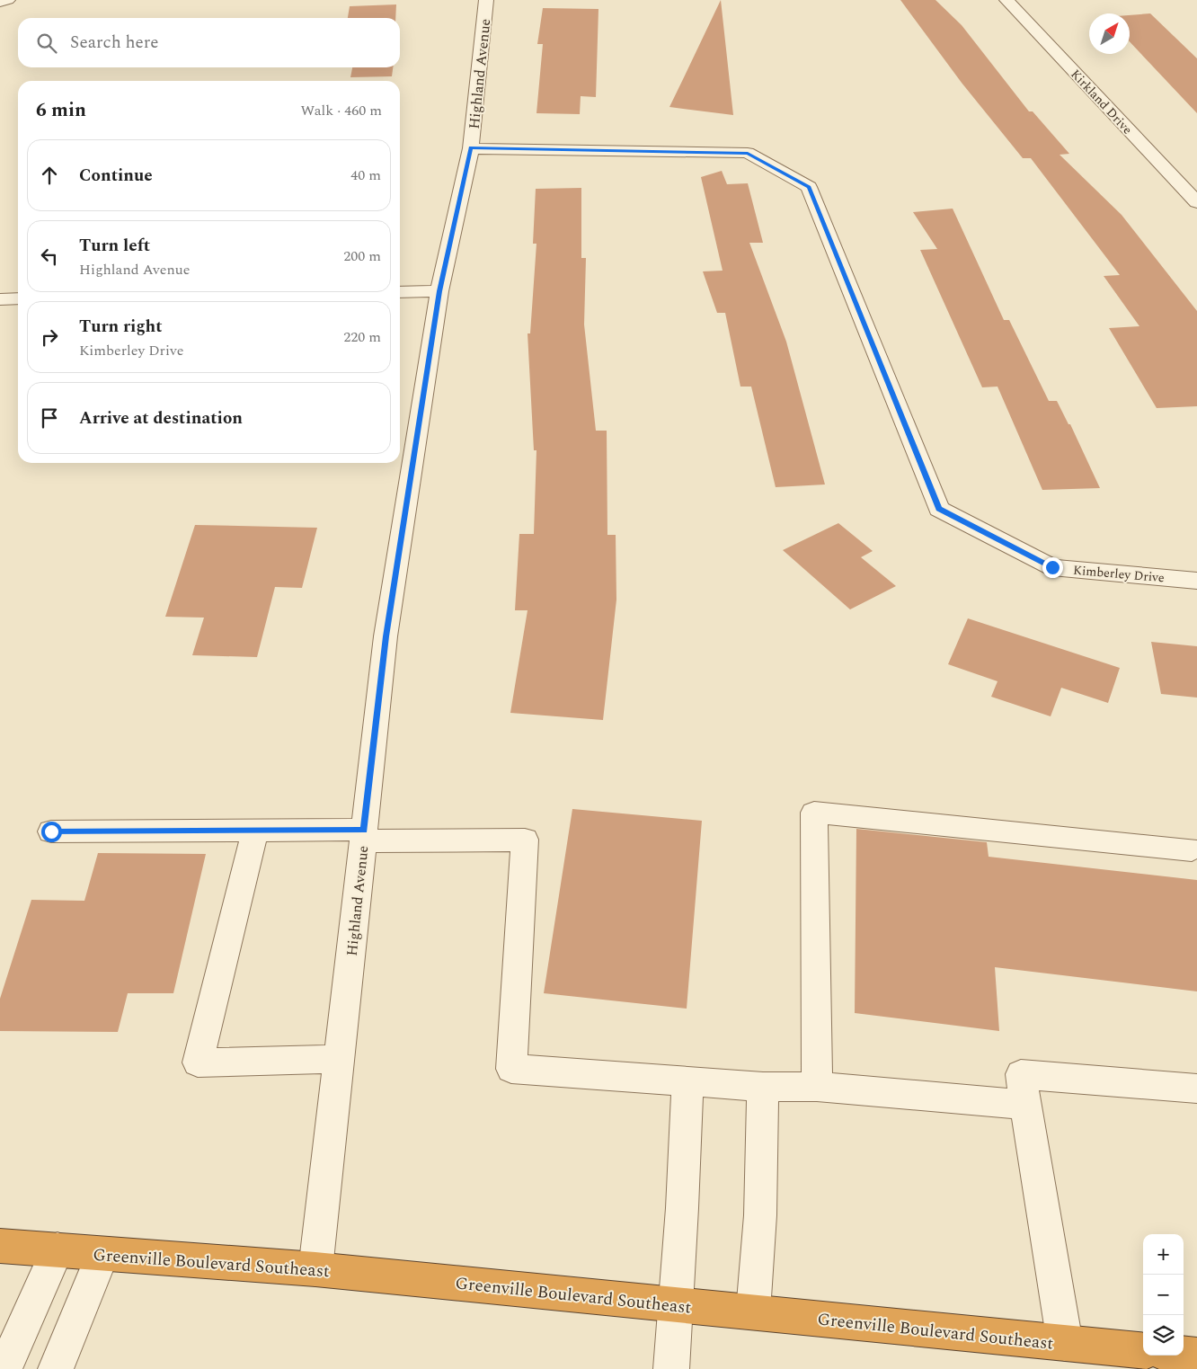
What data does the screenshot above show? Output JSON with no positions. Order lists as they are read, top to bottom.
{
  "streets": {
    "highway": ["Greenville Boulevard Southeast"],
    "street": ["Highland Avenue", "Kirkland Drive", "Kimberley Drive"]
  },
  "crossings": [
    ["Highland Avenue", "Kimberley Drive"],
    ["Highland Avenue", "Greenville Boulevard Southeast"]
  ],
  "north": "top right",
  "page": {
    "search": "Search here",
    "heading": ["6 min", "Walk · 460 m"],
    "list": [
      ["Continue", "40 m"],
      ["Turn left", "Highland Avenue", "200 m"],
      ["Turn right", "Kimberley Drive", "220 m"],
      "Arrive at destination"
    ],
    "map_buttons": ["+", "−"]
  }
}
